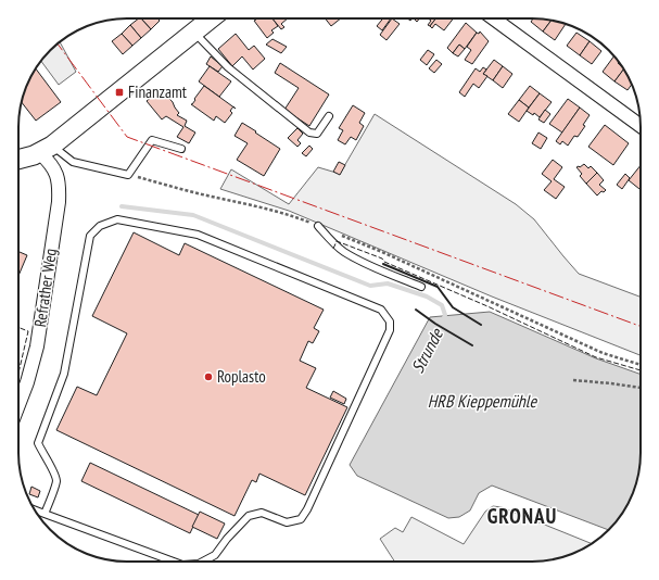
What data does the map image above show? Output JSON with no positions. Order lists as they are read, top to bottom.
{
  "streets": {
    "street": ["Refrather Weg"]
  },
  "districts": ["GRONAU"],
  "water": ["Strunde", "HRB Kieppemühle"],
  "places": {
    "transit": ["Finanzamt"],
    "other": ["Roplasto"]
  }
}
